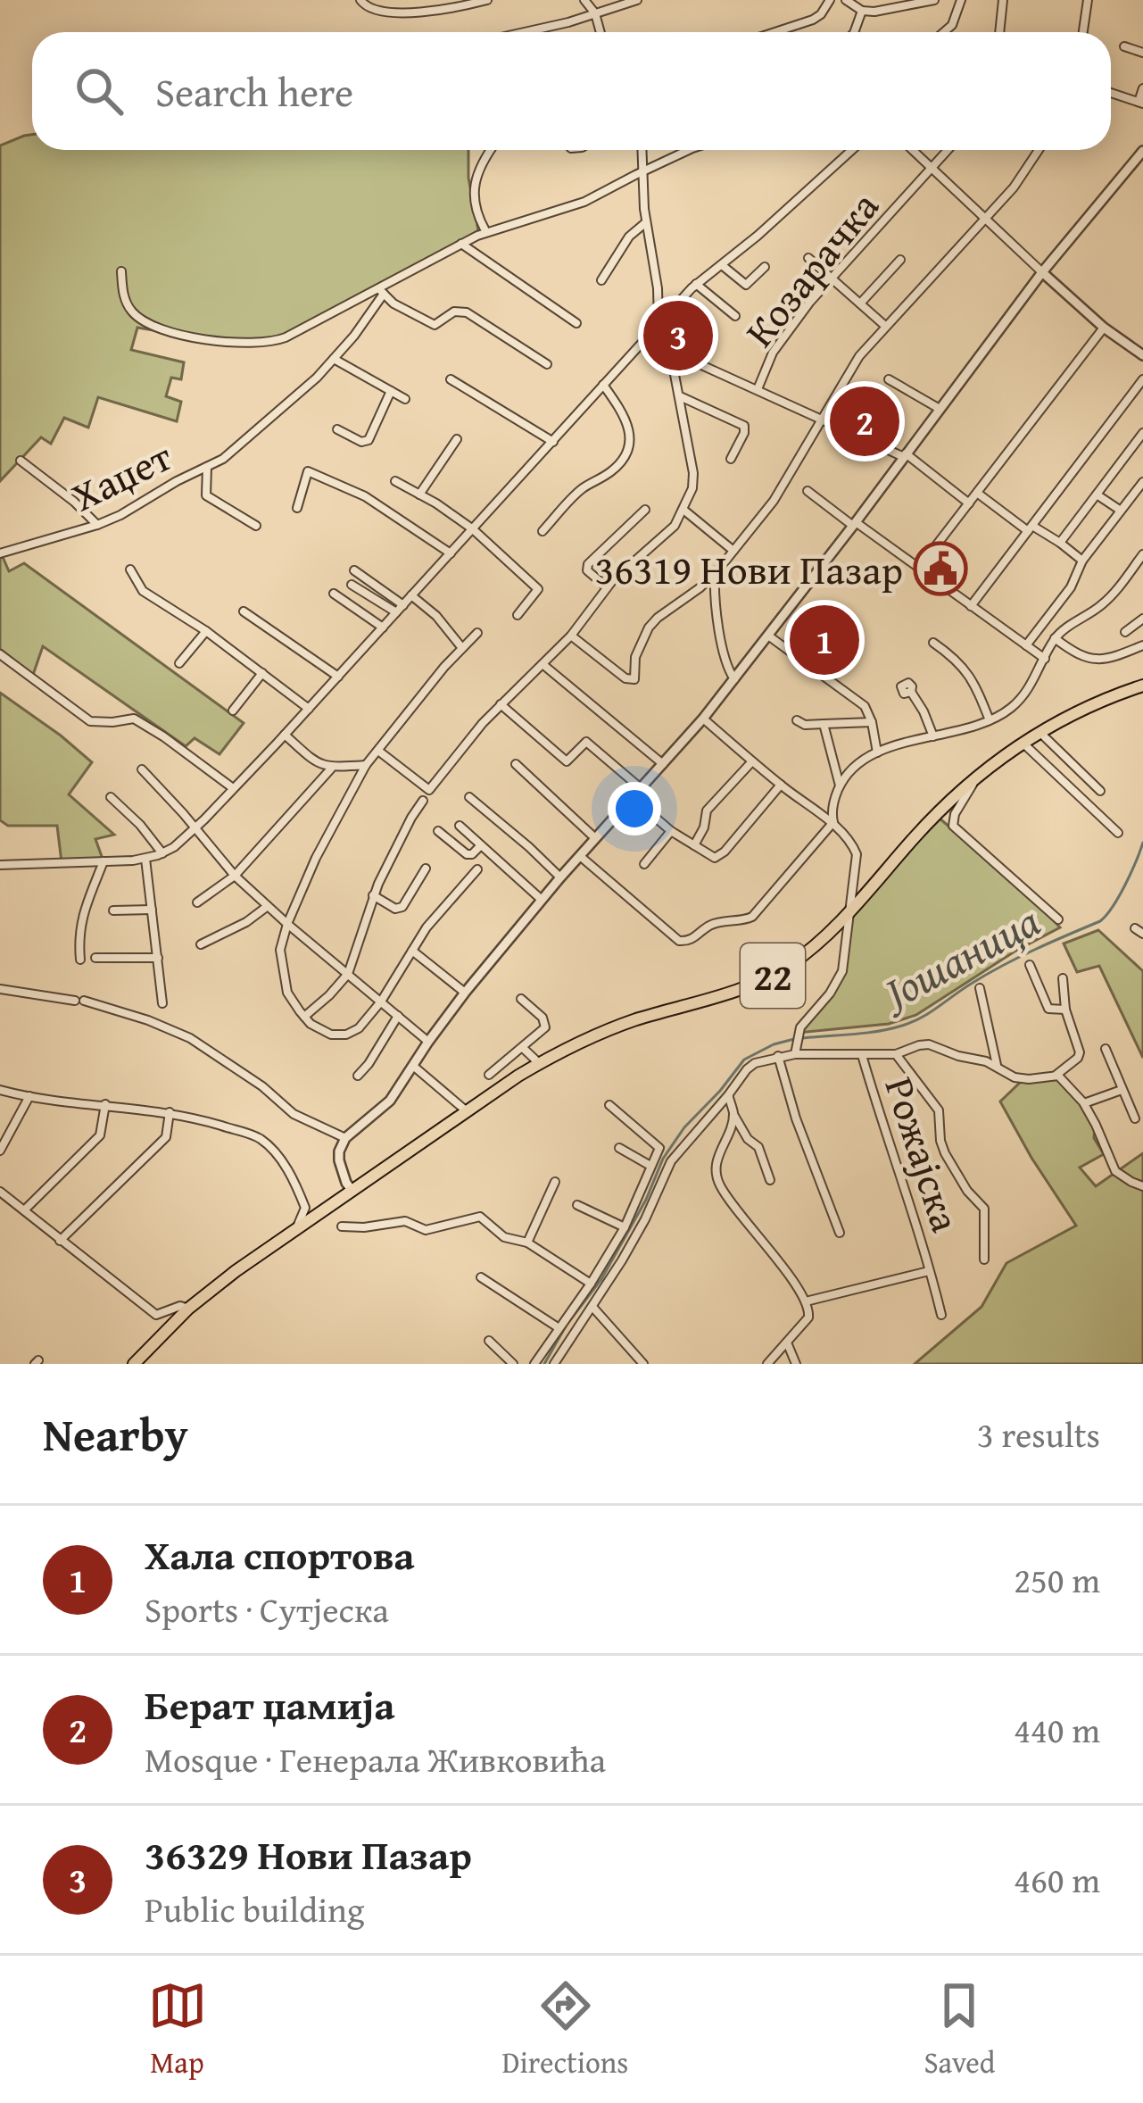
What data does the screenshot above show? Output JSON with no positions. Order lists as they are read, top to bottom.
{
  "streets": {
    "main road": ["22"],
    "street": ["Козарачка", "Хаџет", "Рожајска"]
  },
  "water": ["Јошаница"],
  "places": {
    "public building": ["36319 Нови Пазар"]
  },
  "page": {
    "search": "Search here",
    "pins": ["3", "2", "1"],
    "heading": ["Nearby", "3 results"],
    "list": [
      {
        "mark": "1",
        "name": "Хала спортова",
        "note": "Sports · Сутјеска",
        "value": "250 m"
      },
      {
        "mark": "2",
        "name": "Берат џамија",
        "note": "Mosque · Генерала Живковића",
        "value": "440 m"
      },
      {
        "mark": "3",
        "name": "36329 Нови Пазар",
        "note": "Public building",
        "value": "460 m"
      }
    ],
    "nav": ["Map", "Directions", "Saved"]
  }
}
